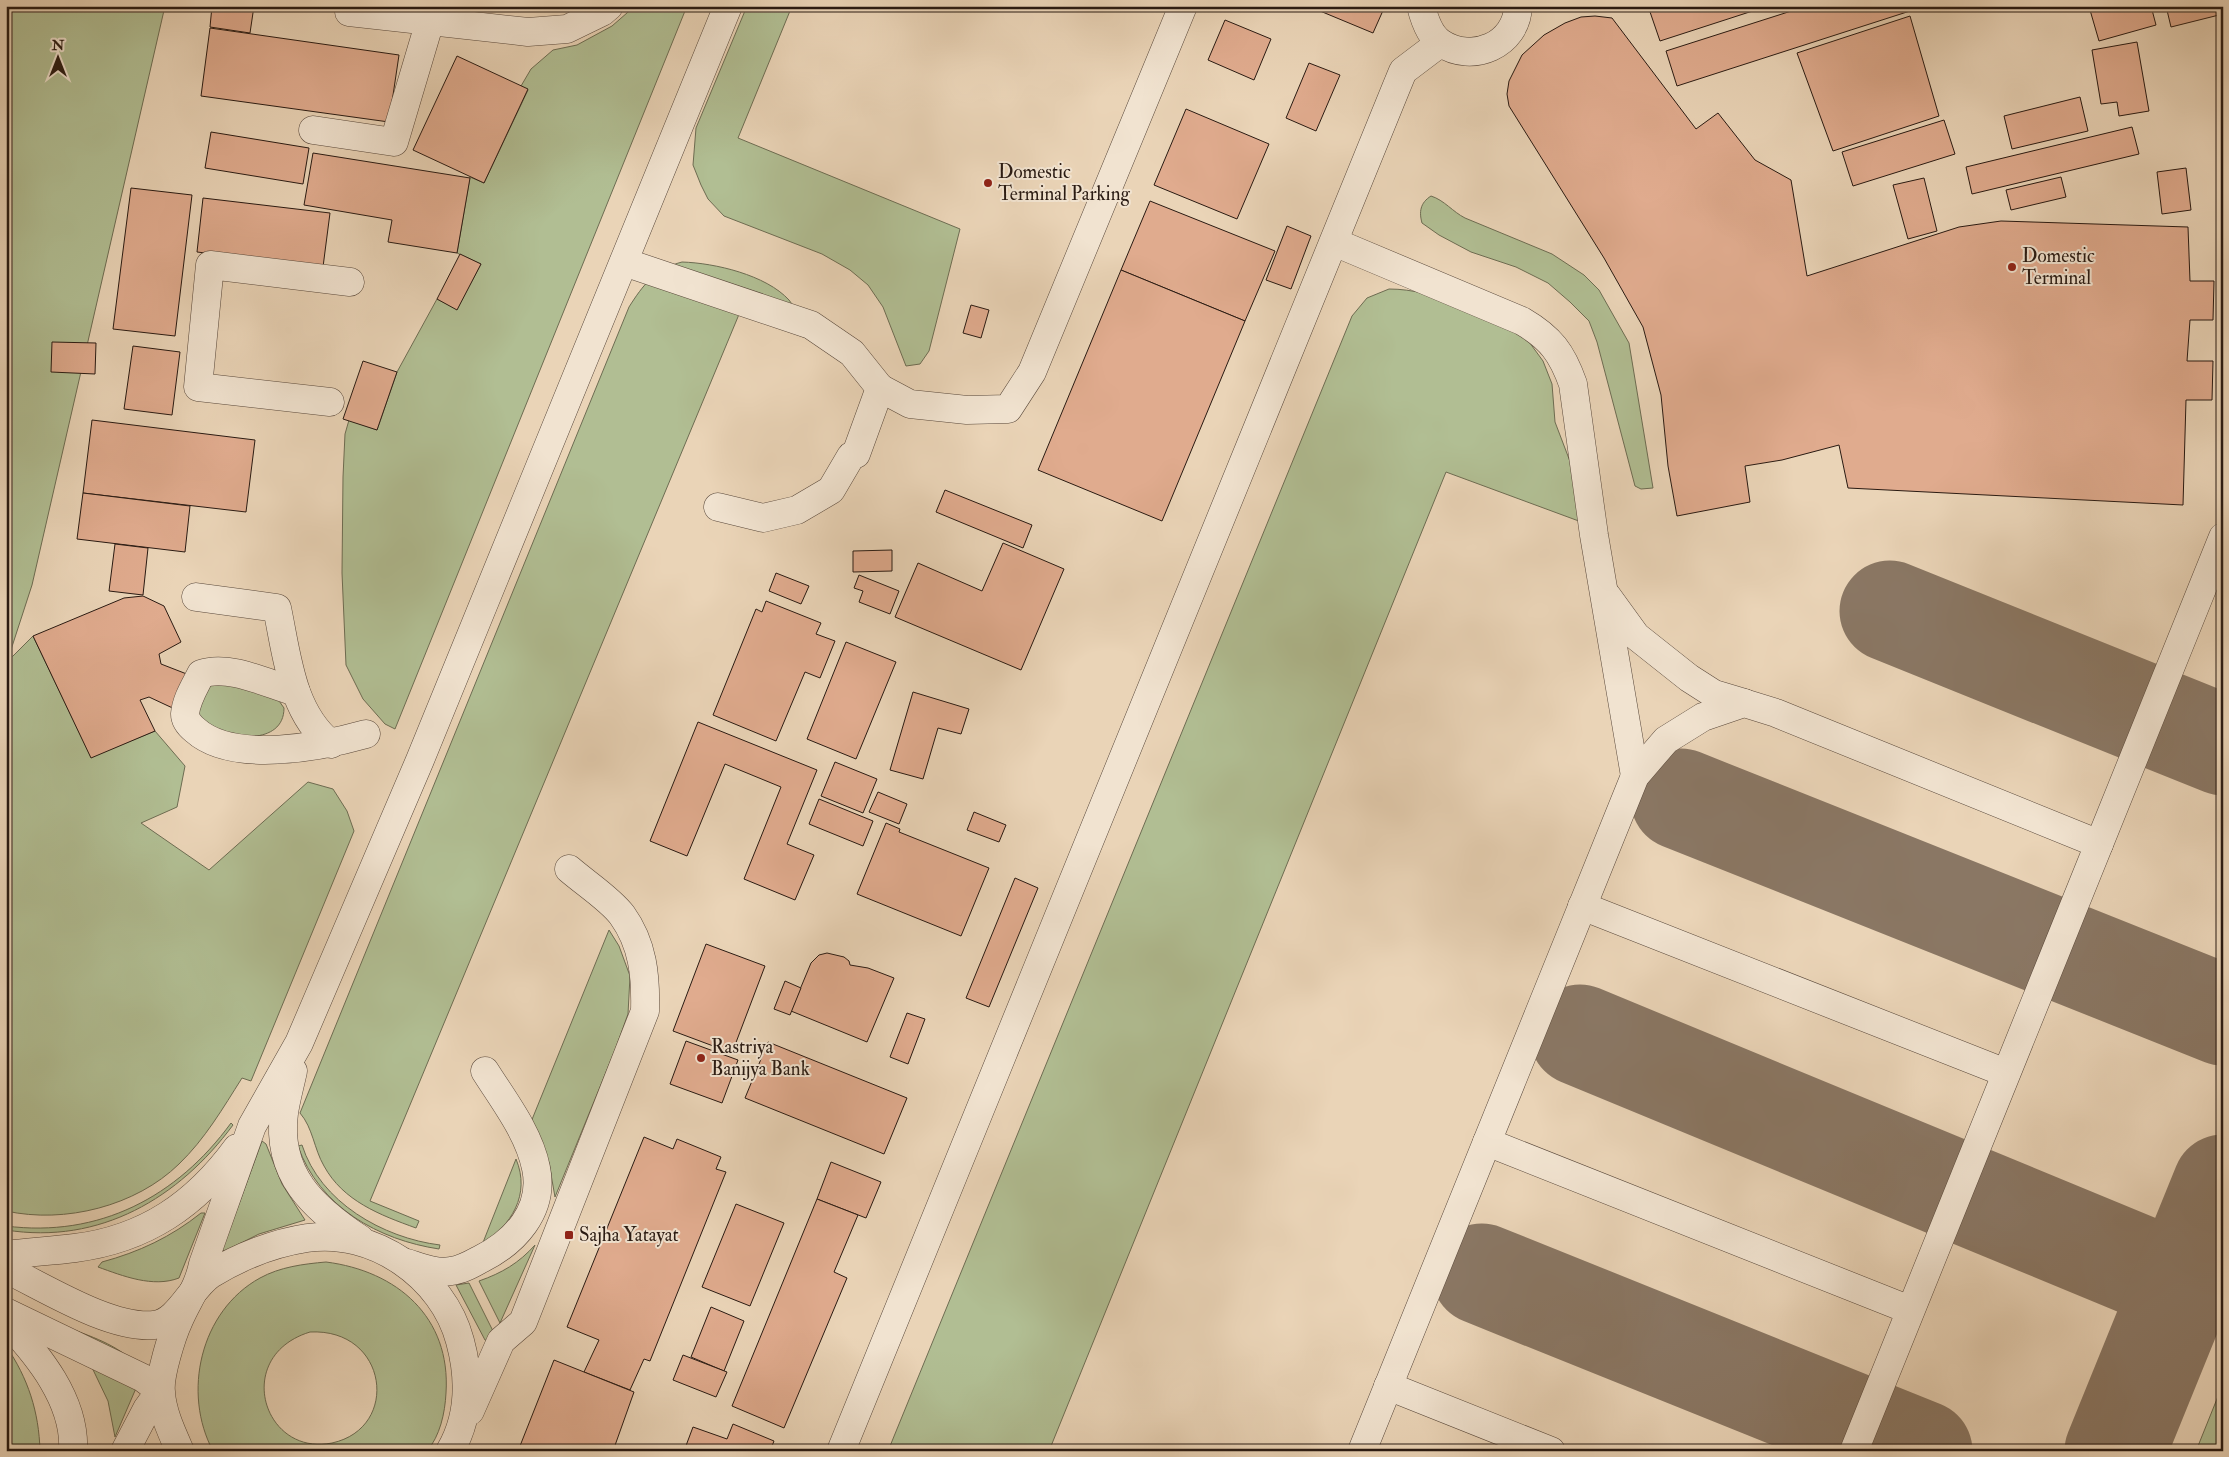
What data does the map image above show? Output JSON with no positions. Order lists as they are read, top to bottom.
{
  "places": {
    "other": ["Domestic Terminal Parking", "Domestic Terminal", "Rastriya Banijya Bank"],
    "transit": ["Sajha Yatayat"]
  },
  "north": "top"
}
